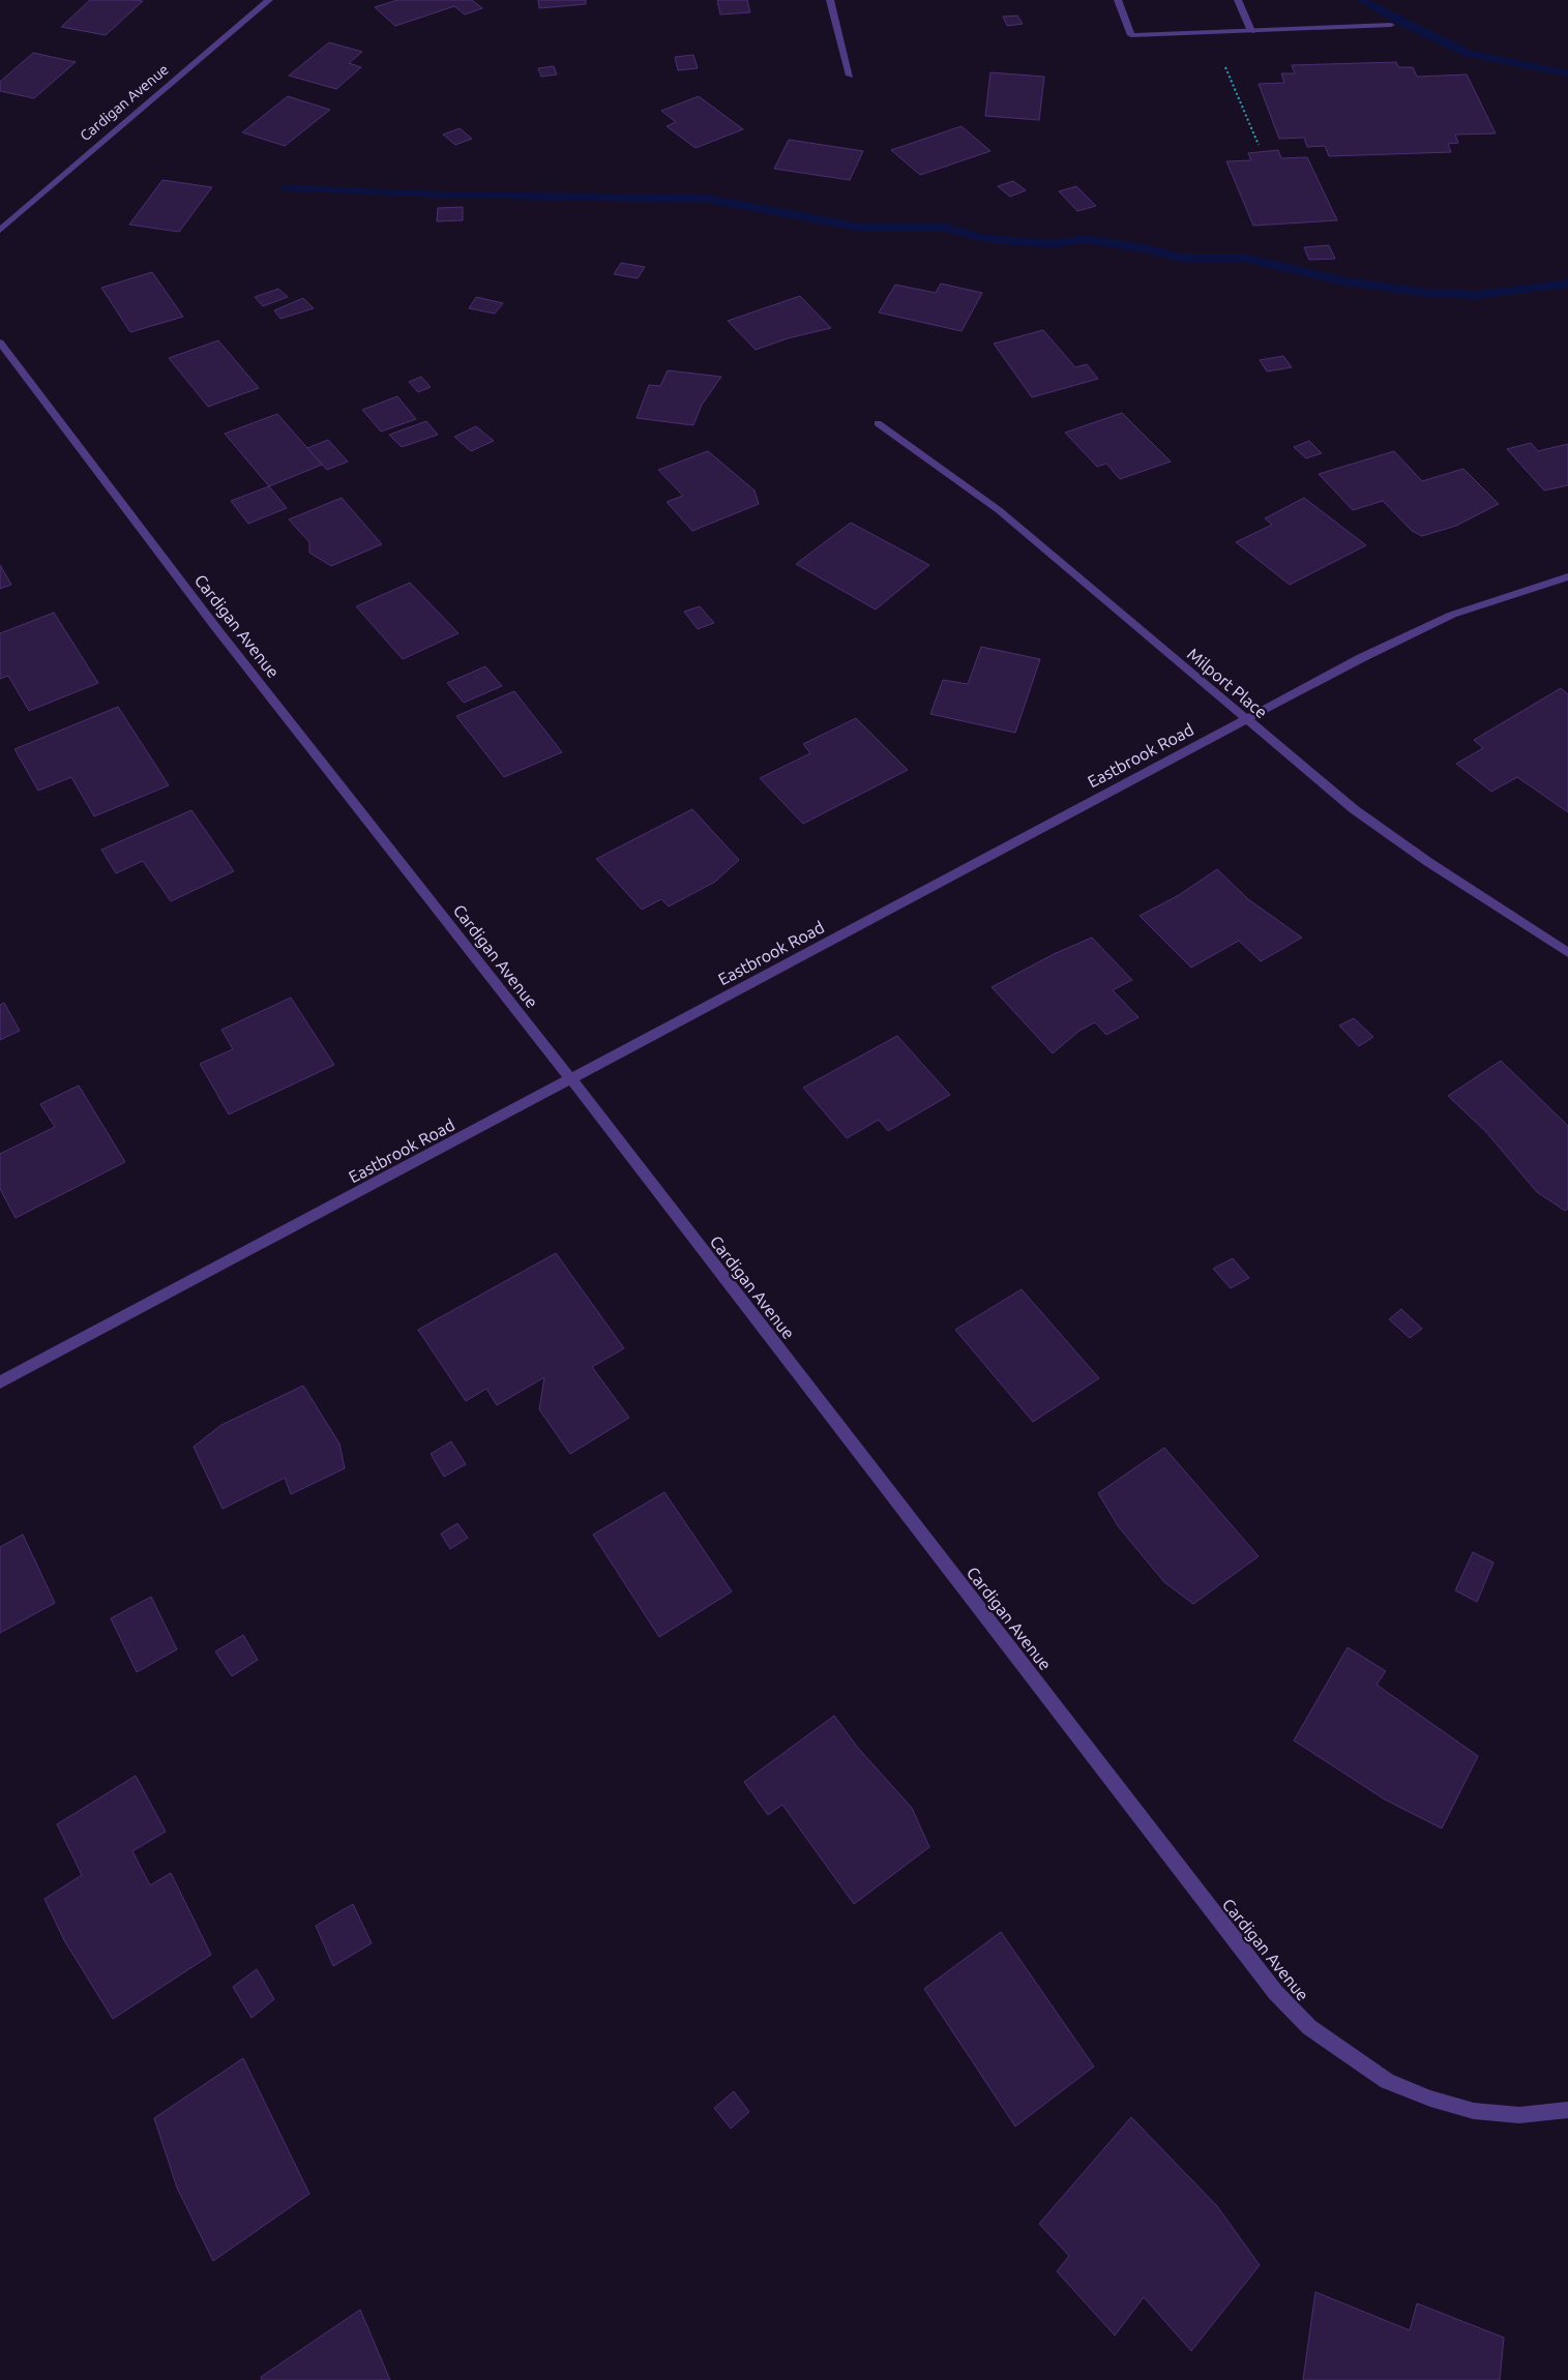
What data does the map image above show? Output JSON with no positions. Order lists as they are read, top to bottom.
{
  "streets": {
    "street": ["Cardigan Avenue", "Milport Place", "Eastbrook Road"]
  },
  "crossings": [
    ["Cardigan Avenue", "Eastbrook Road"],
    ["Milport Place", "Eastbrook Road"]
  ]
}
